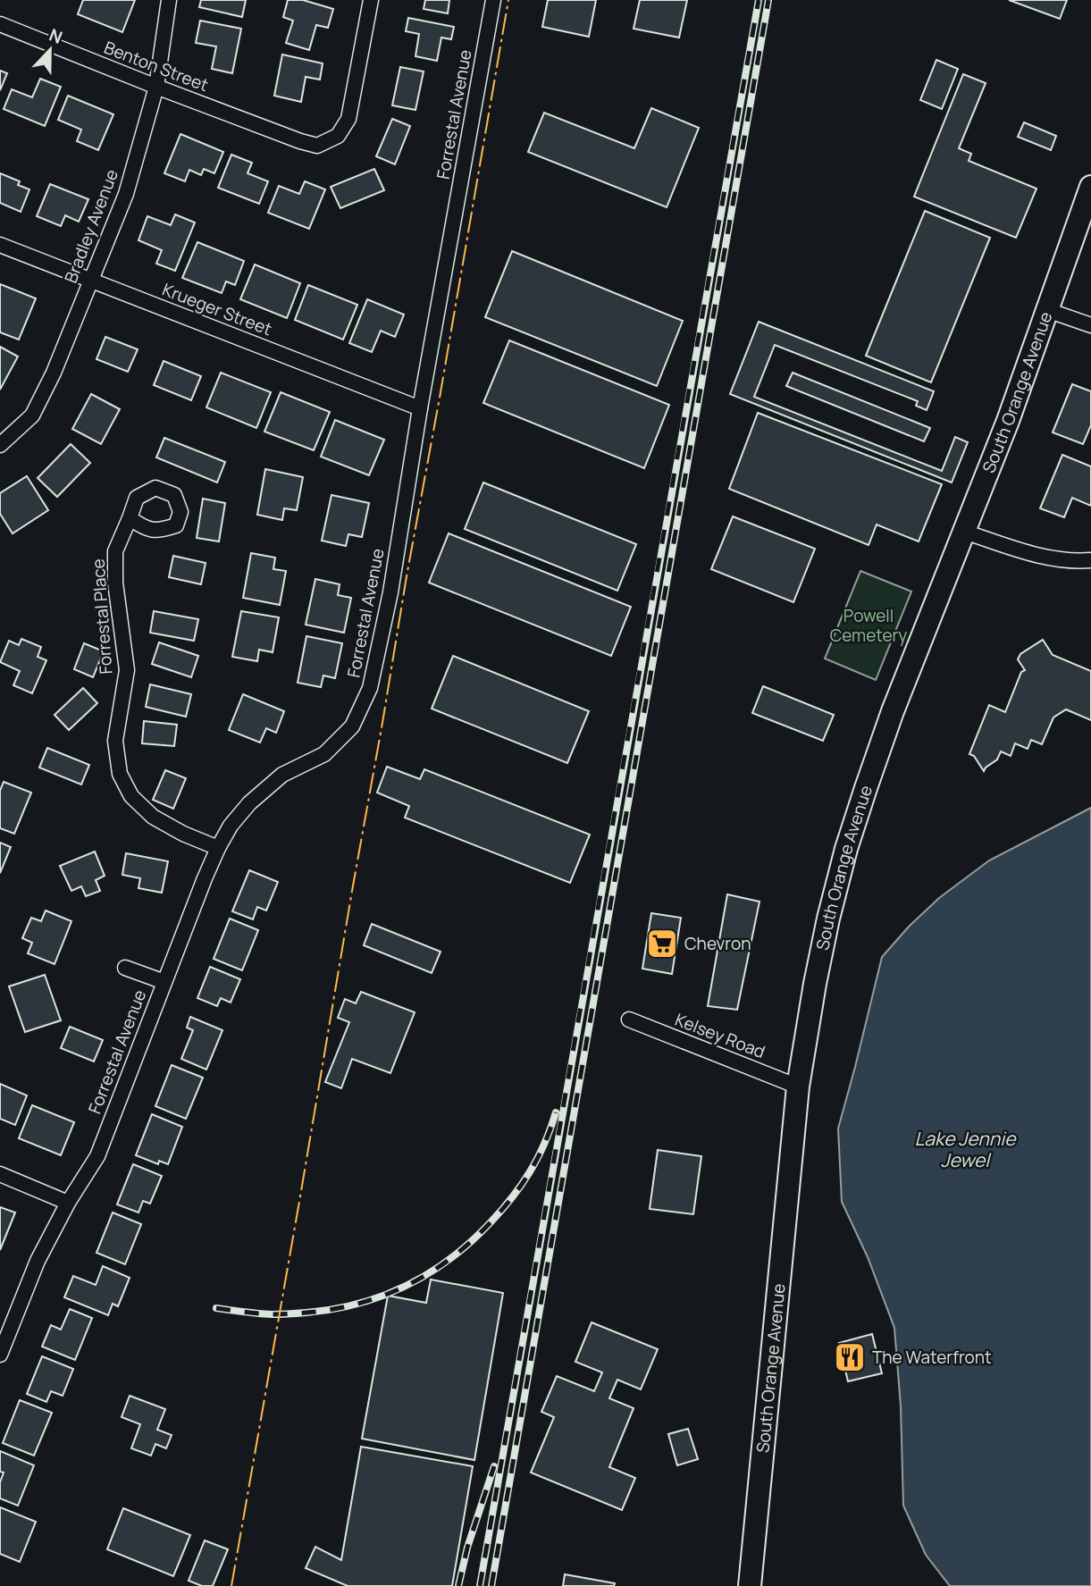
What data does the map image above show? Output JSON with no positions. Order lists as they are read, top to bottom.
{
  "streets": {
    "main road": ["South Orange Avenue"],
    "street": [
      "Benton Street",
      "Forrestal Avenue",
      "Bradley Avenue",
      "Krueger Street",
      "Forrestal Place",
      "Kelsey Road"
    ]
  },
  "crossings": [
    ["Benton Street", "Bradley Avenue"],
    ["Forrestal Avenue", "Krueger Street"],
    ["Forrestal Avenue", "Forrestal Place"],
    ["Bradley Avenue", "Krueger Street"],
    ["South Orange Avenue", "Kelsey Road"]
  ],
  "water": ["Lake Jennie Jewel"],
  "parks": ["Powell Cemetery"],
  "places": {
    "supermarket": ["Chevron"],
    "restaurant": ["The Waterfront"]
  },
  "north": "top"
}
